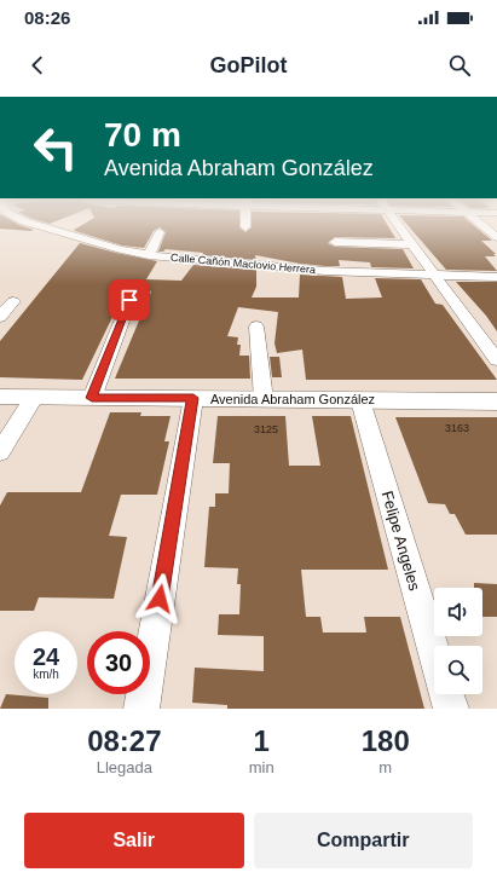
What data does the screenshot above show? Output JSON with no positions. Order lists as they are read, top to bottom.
{
  "streets": {
    "main road": ["Avenida Abraham González"],
    "street": ["Calle Cañón Maclovio Herrera", "Felipe Angeles"]
  },
  "crossings": [
    ["Avenida Abraham González", "Felipe Angeles"]
  ],
  "house_numbers": ["3163", "3125"],
  "page": {
    "status": "08:26",
    "header": "GoPilot",
    "turn": ["70 m", "Avenida Abraham González"],
    "speed": "24 km/h",
    "limit": "30",
    "eta": [
      "08:27",
      "Llegada",
      "1",
      "min",
      "180",
      "m"
    ],
    "buttons": ["Salir", "Compartir"]
  }
}
